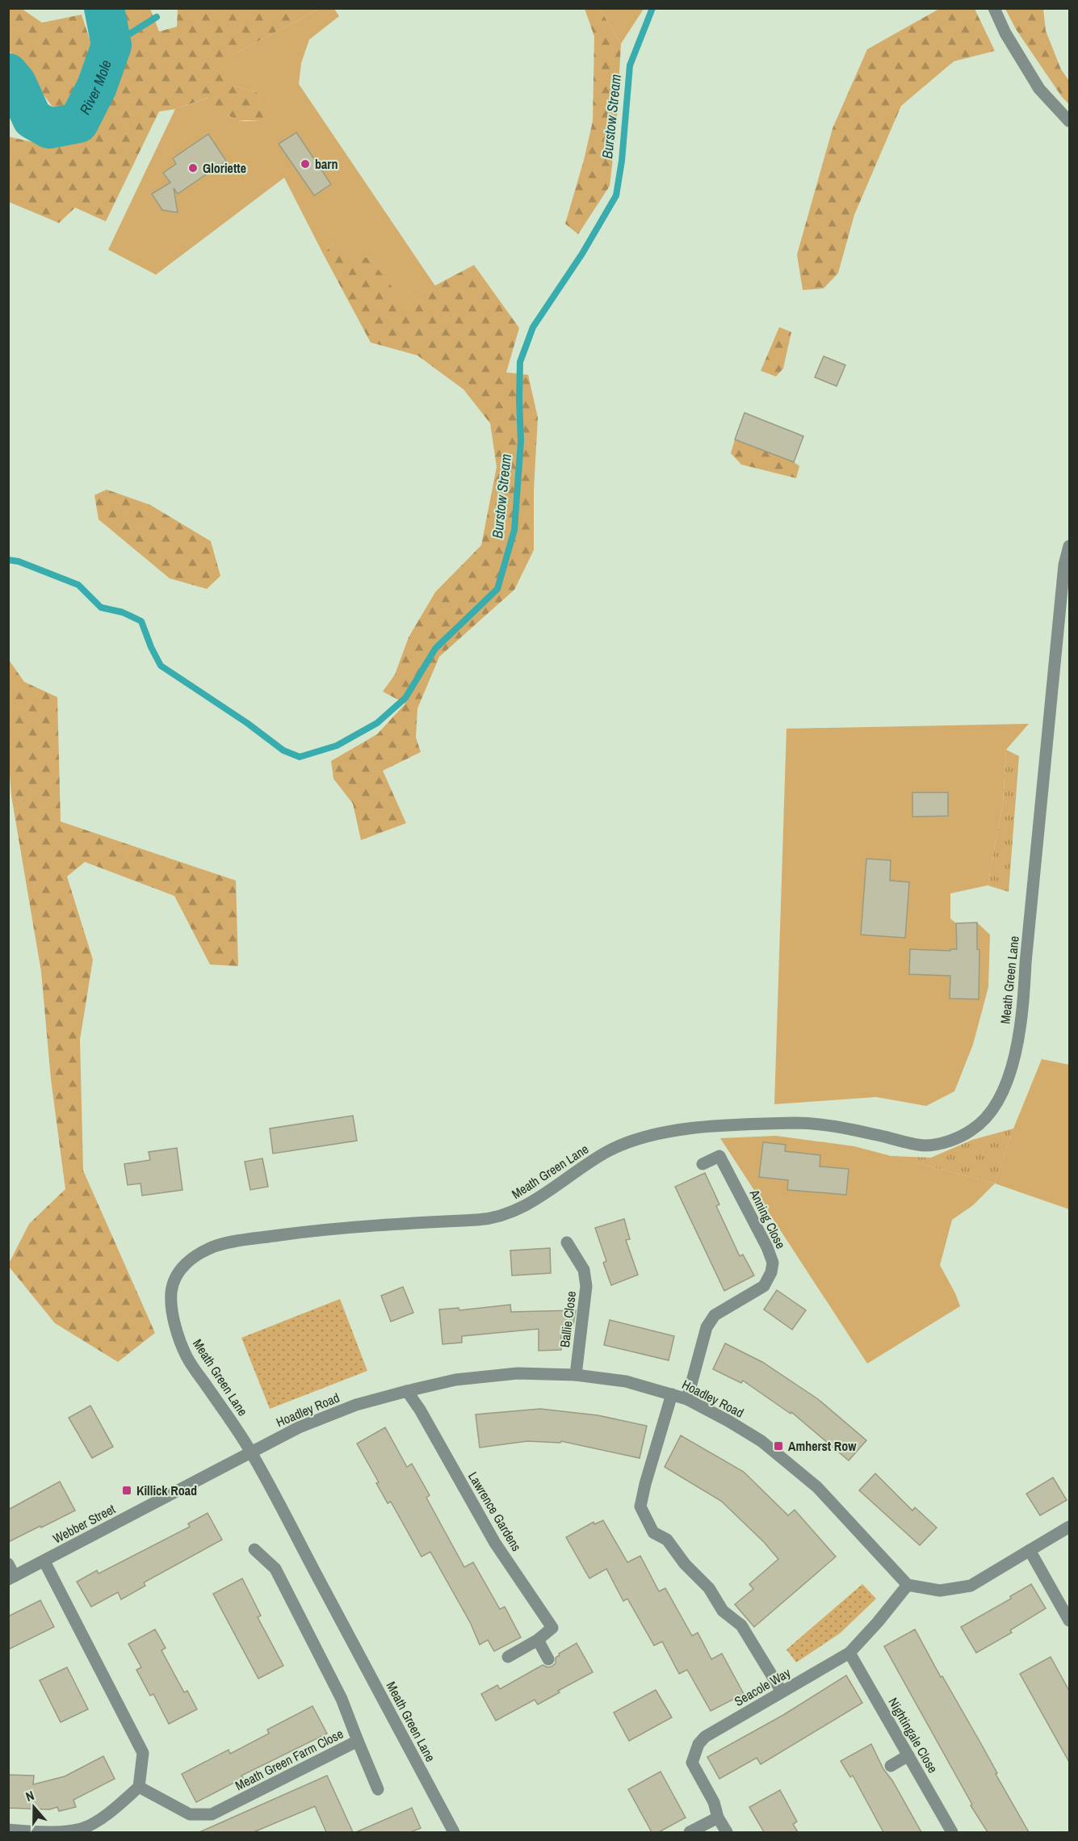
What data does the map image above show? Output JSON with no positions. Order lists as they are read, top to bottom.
{
  "streets": {
    "street": [
      "Meath Green Lane",
      "Anning Close",
      "Ballie Close",
      "Hoadley Road",
      "Lawrence Gardens",
      "Webber Street",
      "Seacole Way",
      "Nightingale Close",
      "Meath Green Farm Close"
    ]
  },
  "crossings": [
    ["Meath Green Lane", "Hoadley Road"],
    ["Meath Green Lane", "Webber Street"],
    ["Anning Close", "Hoadley Road"],
    ["Ballie Close", "Hoadley Road"],
    ["Hoadley Road", "Lawrence Gardens"],
    ["Hoadley Road", "Webber Street"],
    ["Hoadley Road", "Seacole Way"],
    ["Seacole Way", "Nightingale Close"]
  ],
  "water": ["River Mole", "Burstow Stream"],
  "places": {
    "other": ["barn", "Gloriette"],
    "transit": ["Amherst Row", "Killick Road"]
  },
  "north": "top"
}
